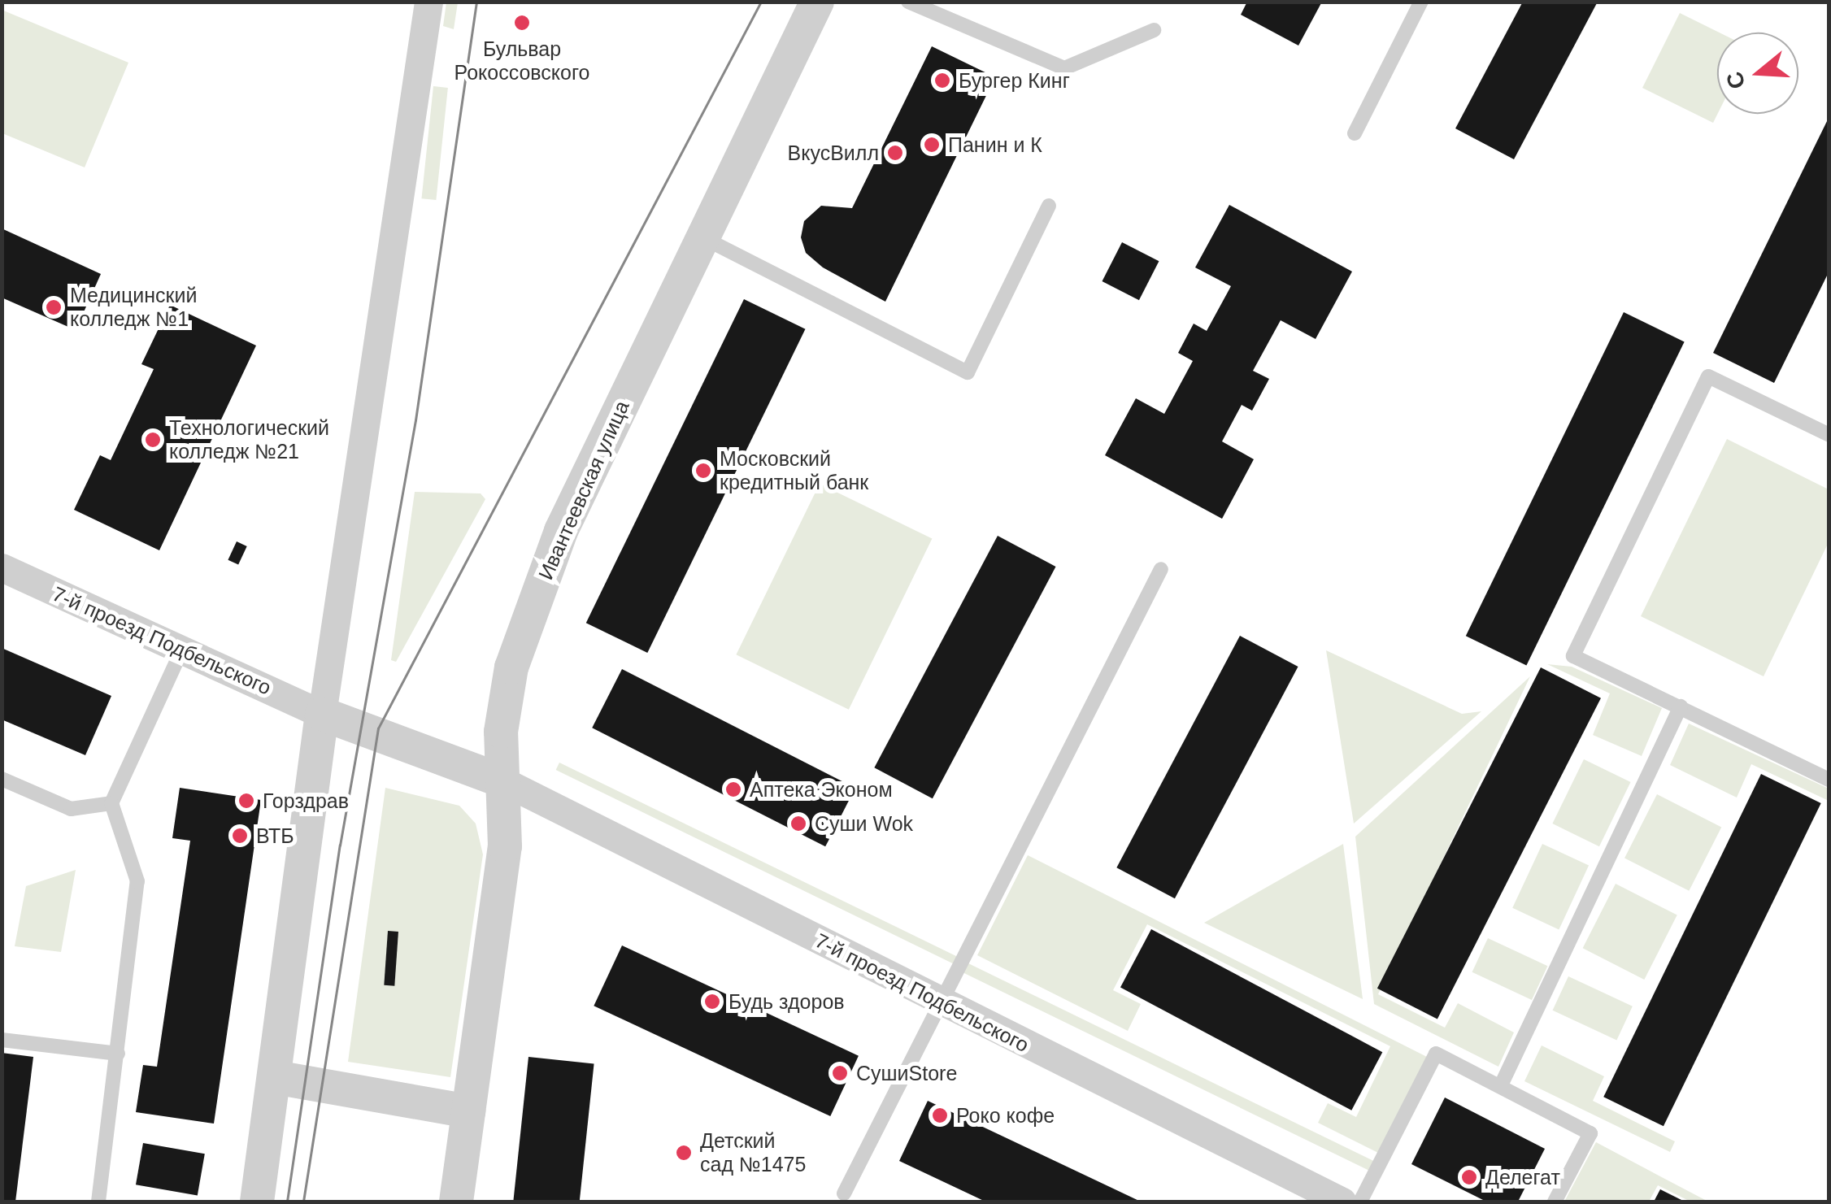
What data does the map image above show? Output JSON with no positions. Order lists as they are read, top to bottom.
{
  "streets": {
    "street": ["Ивантеевская улица", "7-й проезд Подбельского"]
  },
  "crossings": [
    ["Ивантеевская улица", "7-й проезд Подбельского"]
  ],
  "places": [
    "Бульвар Рокоссовского",
    "Бургер Кинг",
    "Панин и К",
    "ВкусВилл",
    "Медицинский колледж №1",
    "Технологический колледж №21",
    "Московский кредитный банк",
    "Аптека Эконом",
    "Горздрав",
    "Суши Wok",
    "ВТБ",
    "Будь здоров",
    "СушиStore",
    "Роко кофе",
    "Детский сад №1475",
    "Делегат"
  ],
  "north": "left"
}
